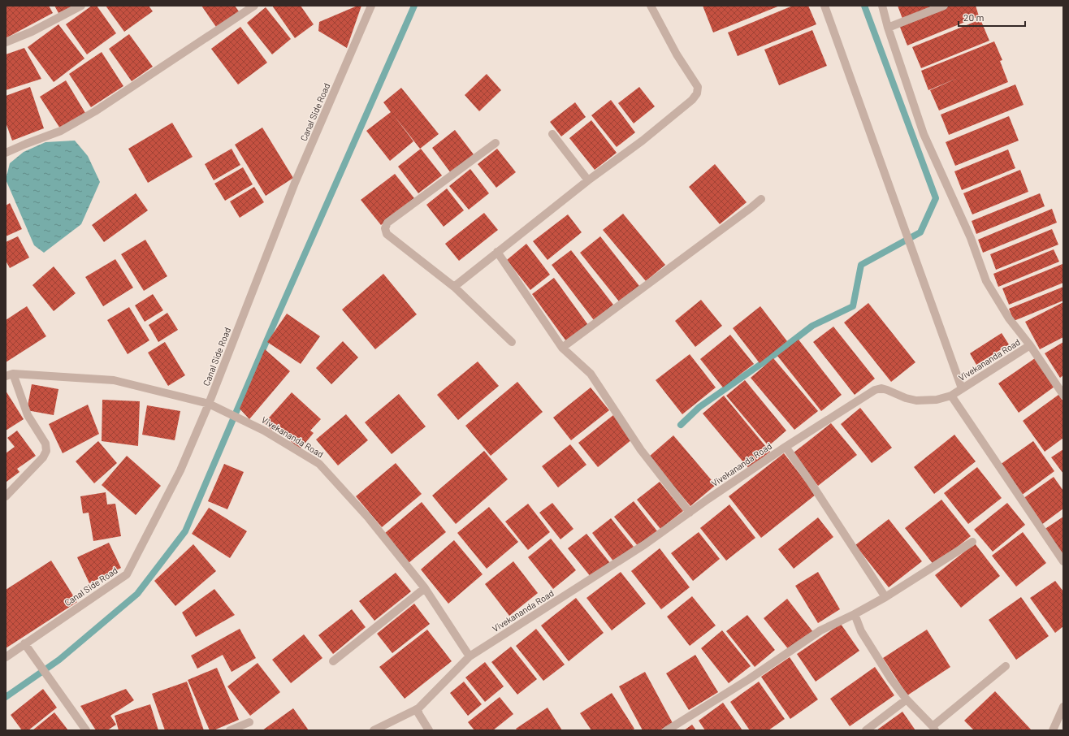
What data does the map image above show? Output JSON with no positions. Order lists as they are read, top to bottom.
{
  "streets": {
    "street": ["Canal Side Road", "Vivekananda Road"]
  },
  "crossings": [
    ["Canal Side Road", "Vivekananda Road"]
  ],
  "scale_bar": "20 m"
}
